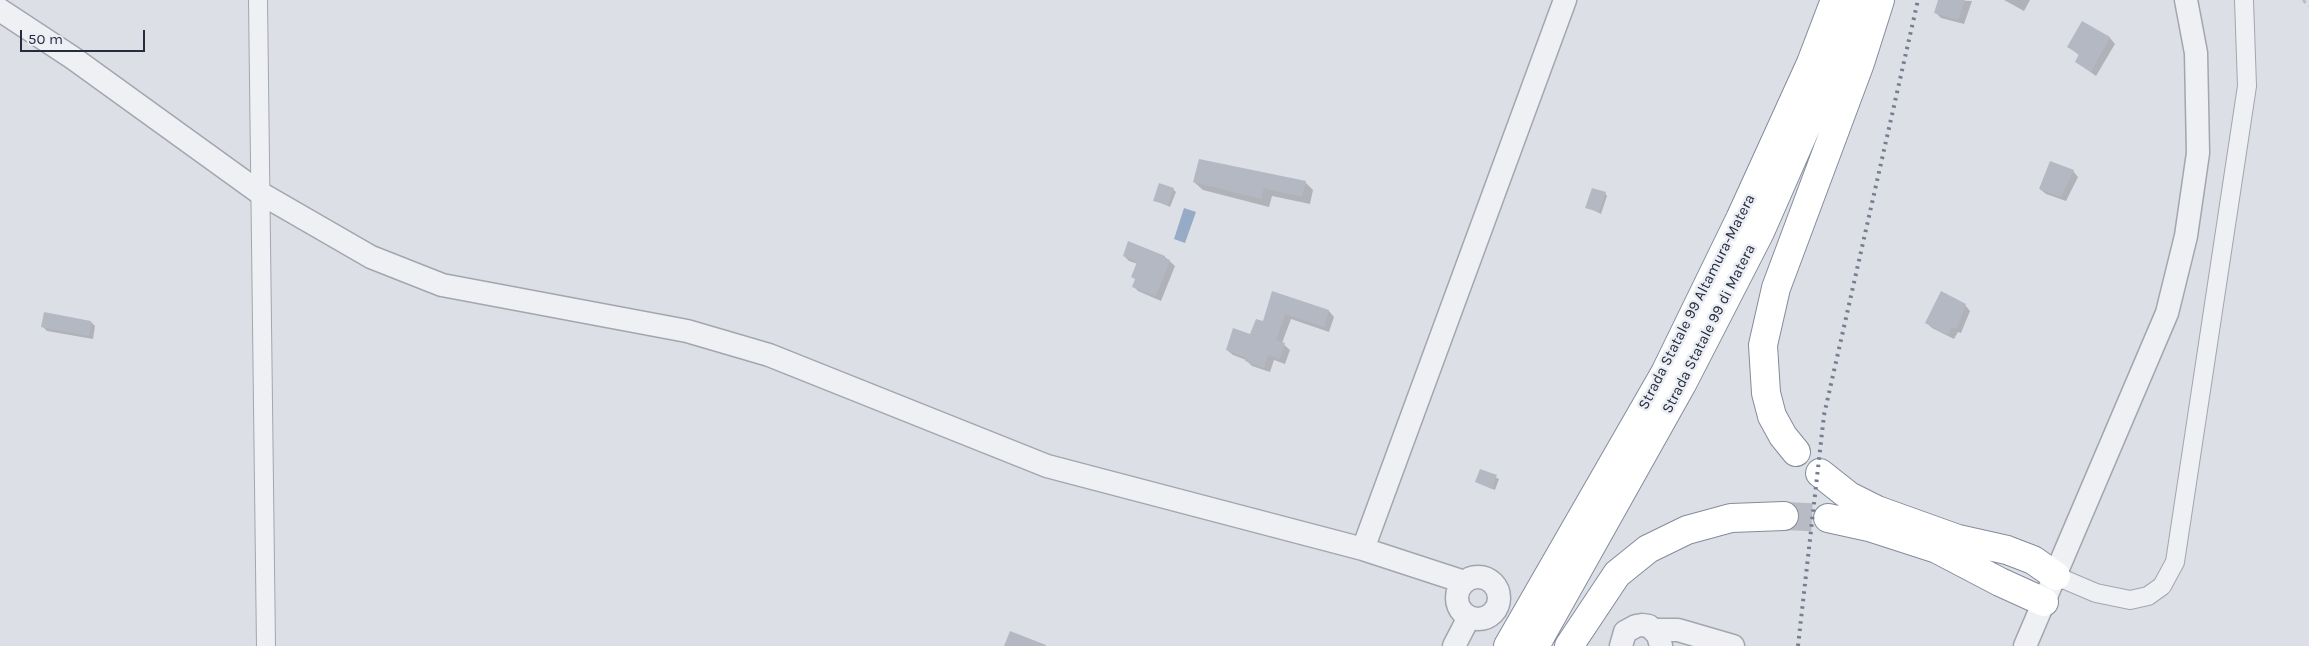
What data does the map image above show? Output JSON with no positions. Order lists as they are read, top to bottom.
{
  "streets": {
    "highway": ["Strada Statale 99 Altamura-Matera", "Strada Statale 99 di Matera"]
  },
  "scale_bar": "50 m"
}
